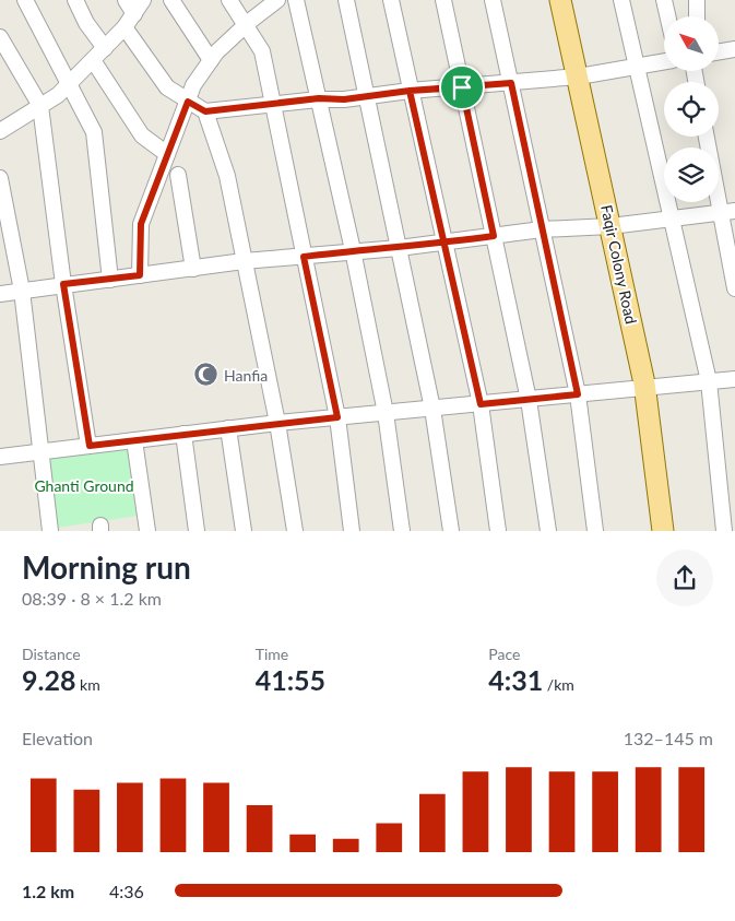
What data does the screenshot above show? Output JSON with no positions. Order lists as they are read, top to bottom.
{
  "streets": {
    "main road": ["Faqir Colony Road"]
  },
  "parks": ["Ghanti Ground"],
  "places": {
    "mosque": ["Hanfia"]
  },
  "north": "top left",
  "page": {
    "heading": ["Morning run", "08:39 · 8 × 1.2 km"],
    "stats": [
      ["Distance", "9.28 km"],
      ["Time", "41:55"],
      ["Pace", "4:31 /km"]
    ],
    "chart": ["Elevation", "132–145 m"],
    "list": [
      {
        "name": "1.2 km",
        "note": "4:36"
      }
    ]
  }
}
